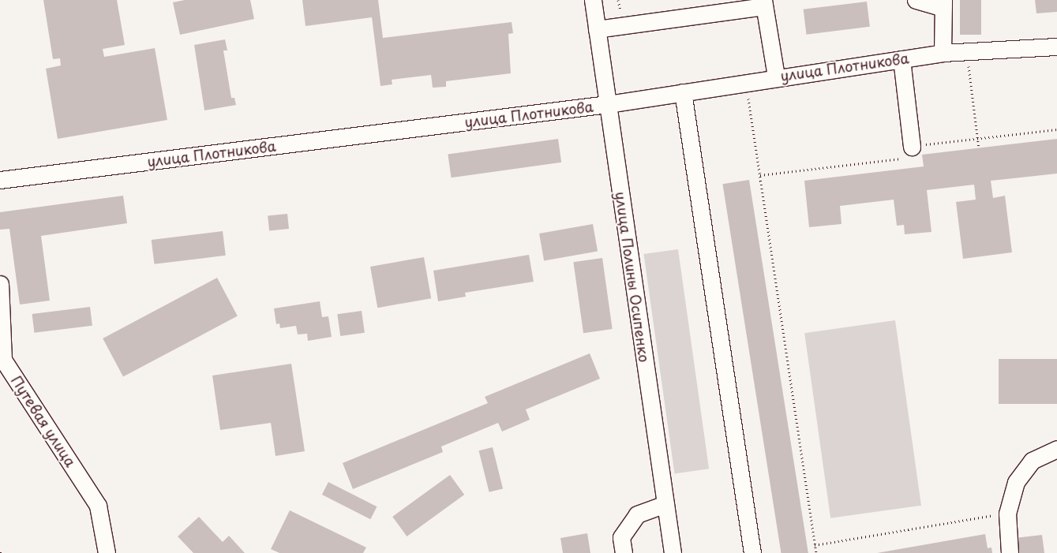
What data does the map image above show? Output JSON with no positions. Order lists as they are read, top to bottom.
{
  "streets": {
    "street": ["улица Плотникова", "улица Полины Осипенко", "Путевая улица"]
  },
  "crossings": [
    ["улица Плотникова", "улица Полины Осипенко"]
  ]
}
